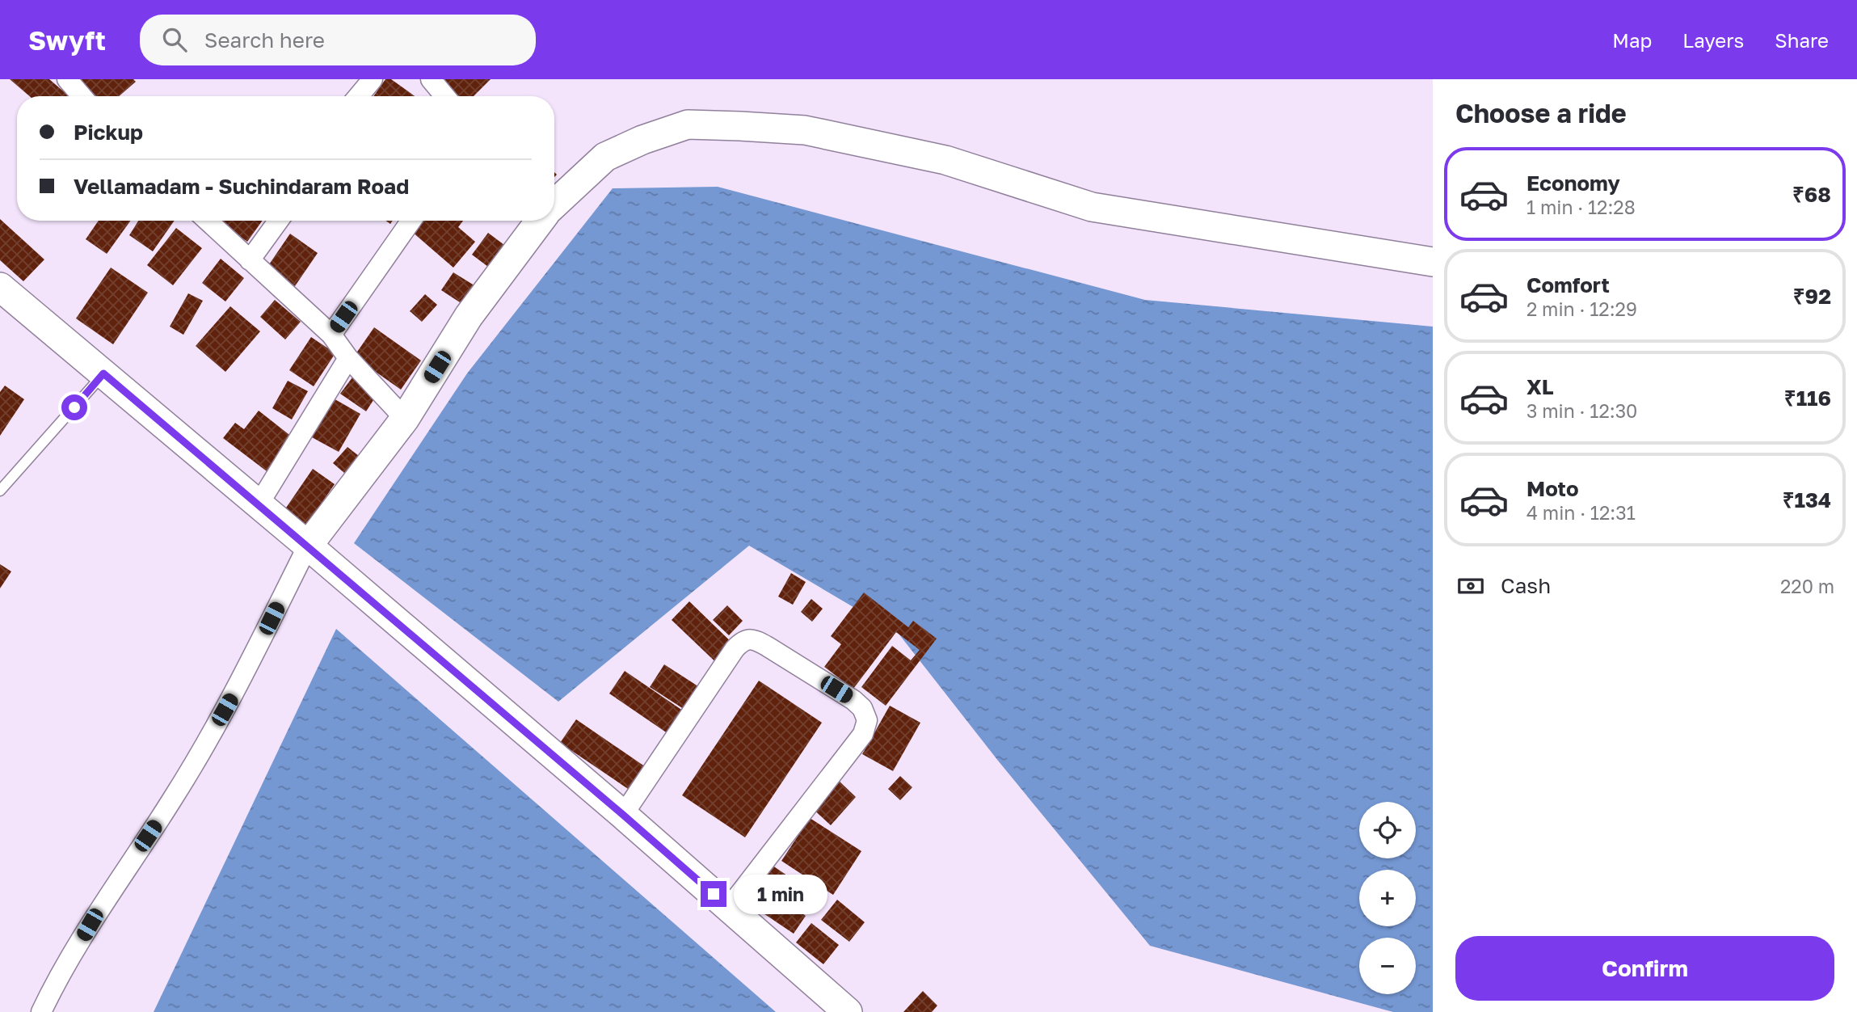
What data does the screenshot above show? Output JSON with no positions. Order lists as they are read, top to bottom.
{
  "page": {
    "header": "Swyft",
    "search": "Search here",
    "nav": ["Map", "Layers", "Share"],
    "heading": "Choose a ride",
    "banner": ["Pickup", "Vellamadam - Suchindaram Road"],
    "list": [
      {
        "name": "Economy",
        "note": "1 min · 12:28",
        "value": "₹68"
      },
      {
        "name": "Comfort",
        "note": "2 min · 12:29",
        "value": "₹92"
      },
      {
        "name": "XL",
        "note": "3 min · 12:30",
        "value": "₹116"
      },
      {
        "name": "Moto",
        "note": "4 min · 12:31",
        "value": "₹134"
      }
    ],
    "pay": ["Cash", "220 m"],
    "map_buttons": ["+", "−"],
    "bubble": "1 min",
    "buttons": "Confirm"
  }
}
